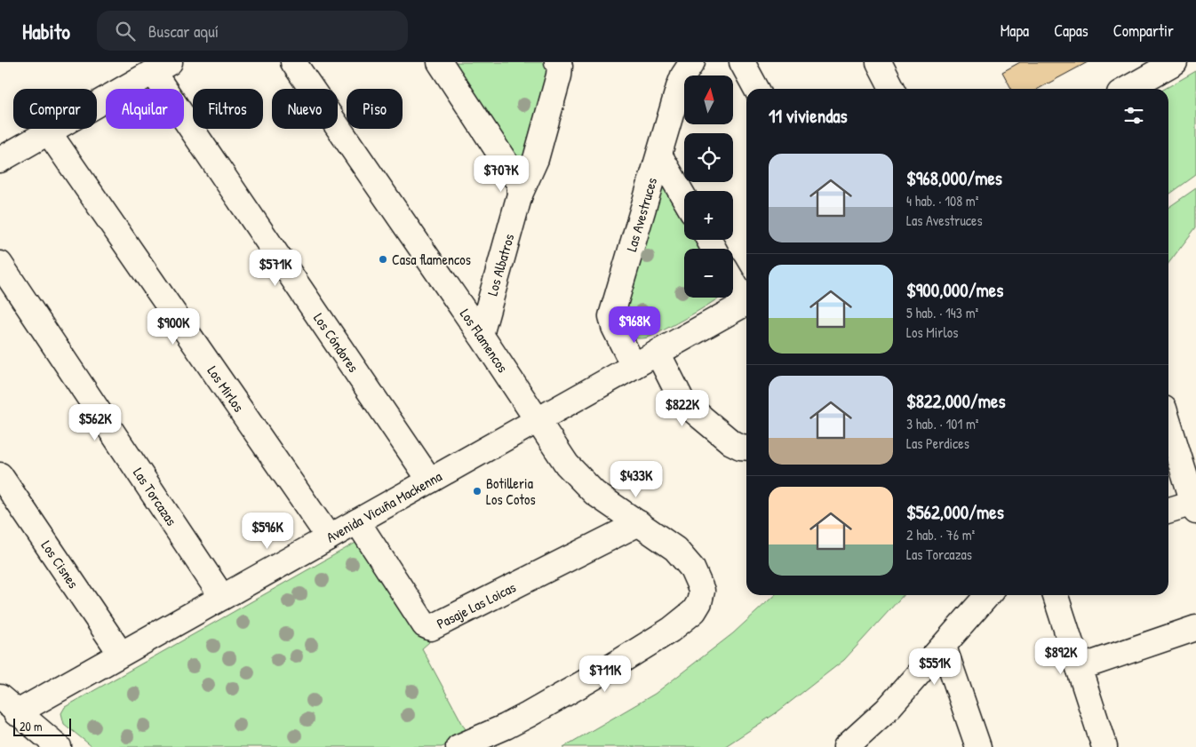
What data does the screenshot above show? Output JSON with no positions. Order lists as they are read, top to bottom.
{
  "streets": {
    "street": [
      "Las Avestruces",
      "Los Albatros",
      "Los Flamencos",
      "Los Cóndores",
      "Los Mirlos",
      "Las Torcazas",
      "Avenida Vicuña Mackenna",
      "Los Cisnes",
      "Pasaje Las Loicas"
    ]
  },
  "crossings": [
    ["Las Avestruces", "Avenida Vicuña Mackenna"],
    ["Los Albatros", "Los Flamencos"],
    ["Los Flamencos", "Avenida Vicuña Mackenna"],
    ["Los Flamencos", "Pasaje Las Loicas"],
    ["Los Cóndores", "Avenida Vicuña Mackenna"],
    ["Los Mirlos", "Avenida Vicuña Mackenna"],
    ["Las Torcazas", "Avenida Vicuña Mackenna"],
    ["Avenida Vicuña Mackenna", "Los Cisnes"],
    ["Avenida Vicuña Mackenna", "Pasaje Las Loicas"]
  ],
  "places": ["Casa flamencos", "Botilleria Los Cotos"],
  "scale_bar": "20 m",
  "north": "top",
  "page": {
    "header": "Habito",
    "search": "Buscar aquí",
    "nav": ["Mapa", "Capas", "Compartir"],
    "map_buttons": ["+", "−"],
    "chip": [
      "Comprar",
      "Alquilar",
      "Filtros",
      "Nuevo",
      "Piso"
    ],
    "heading": "11 viviendas",
    "list": [
      {
        "name": "$968,000/mes",
        "note": "4 hab. · 108 m² · Las Avestruces"
      },
      {
        "name": "$900,000/mes",
        "note": "5 hab. · 143 m² · Los Mirlos"
      },
      {
        "name": "$822,000/mes",
        "note": "3 hab. · 101 m² · Las Perdices"
      },
      {
        "name": "$562,000/mes",
        "note": "2 hab. · 76 m² · Las Torcazas"
      }
    ],
    "price": [
      "$707K",
      "$571K",
      "$968K",
      "$900K",
      "$822K",
      "$562K",
      "$433K",
      "$596K",
      "$892K",
      "$551K",
      "$711K"
    ],
    "scale": "20 m"
  }
}
